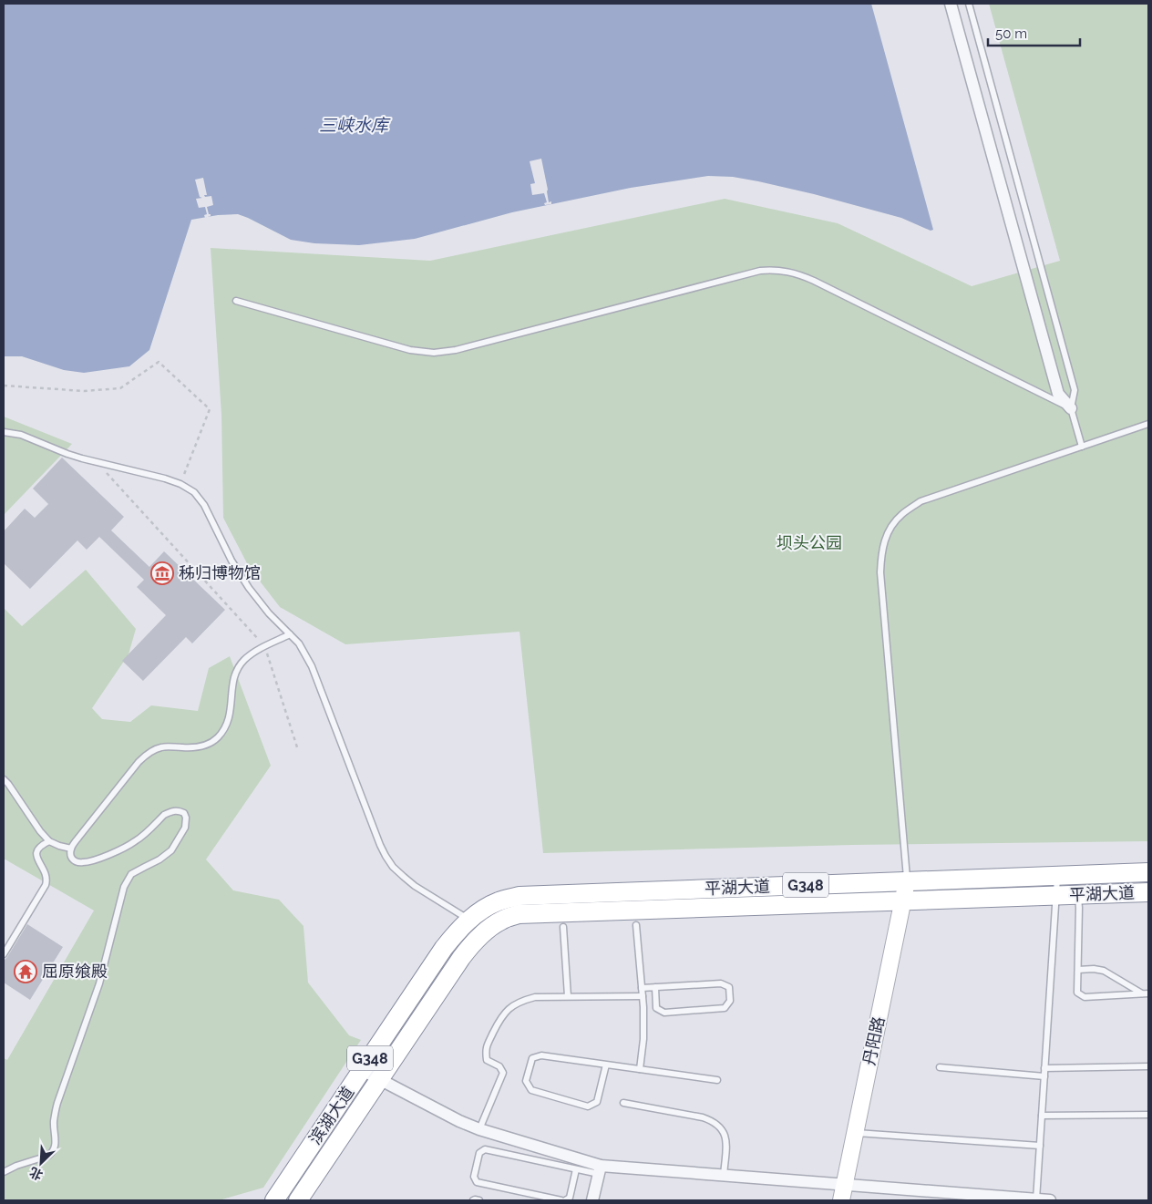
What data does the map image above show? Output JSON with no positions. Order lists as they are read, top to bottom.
{
  "streets": {
    "highway": ["G348", "平湖大道", "滨湖大道"],
    "main road": ["丹阳路"]
  },
  "crossings": [
    ["平湖大道", "丹阳路"],
    ["平湖大道", "滨湖大道"]
  ],
  "water": ["三峡水库"],
  "parks": ["坝头公园"],
  "places": {
    "museum": ["秭归博物馆"],
    "temple": ["屈原飨殿"]
  },
  "scale_bar": "50 m",
  "north": "bottom left"
}
